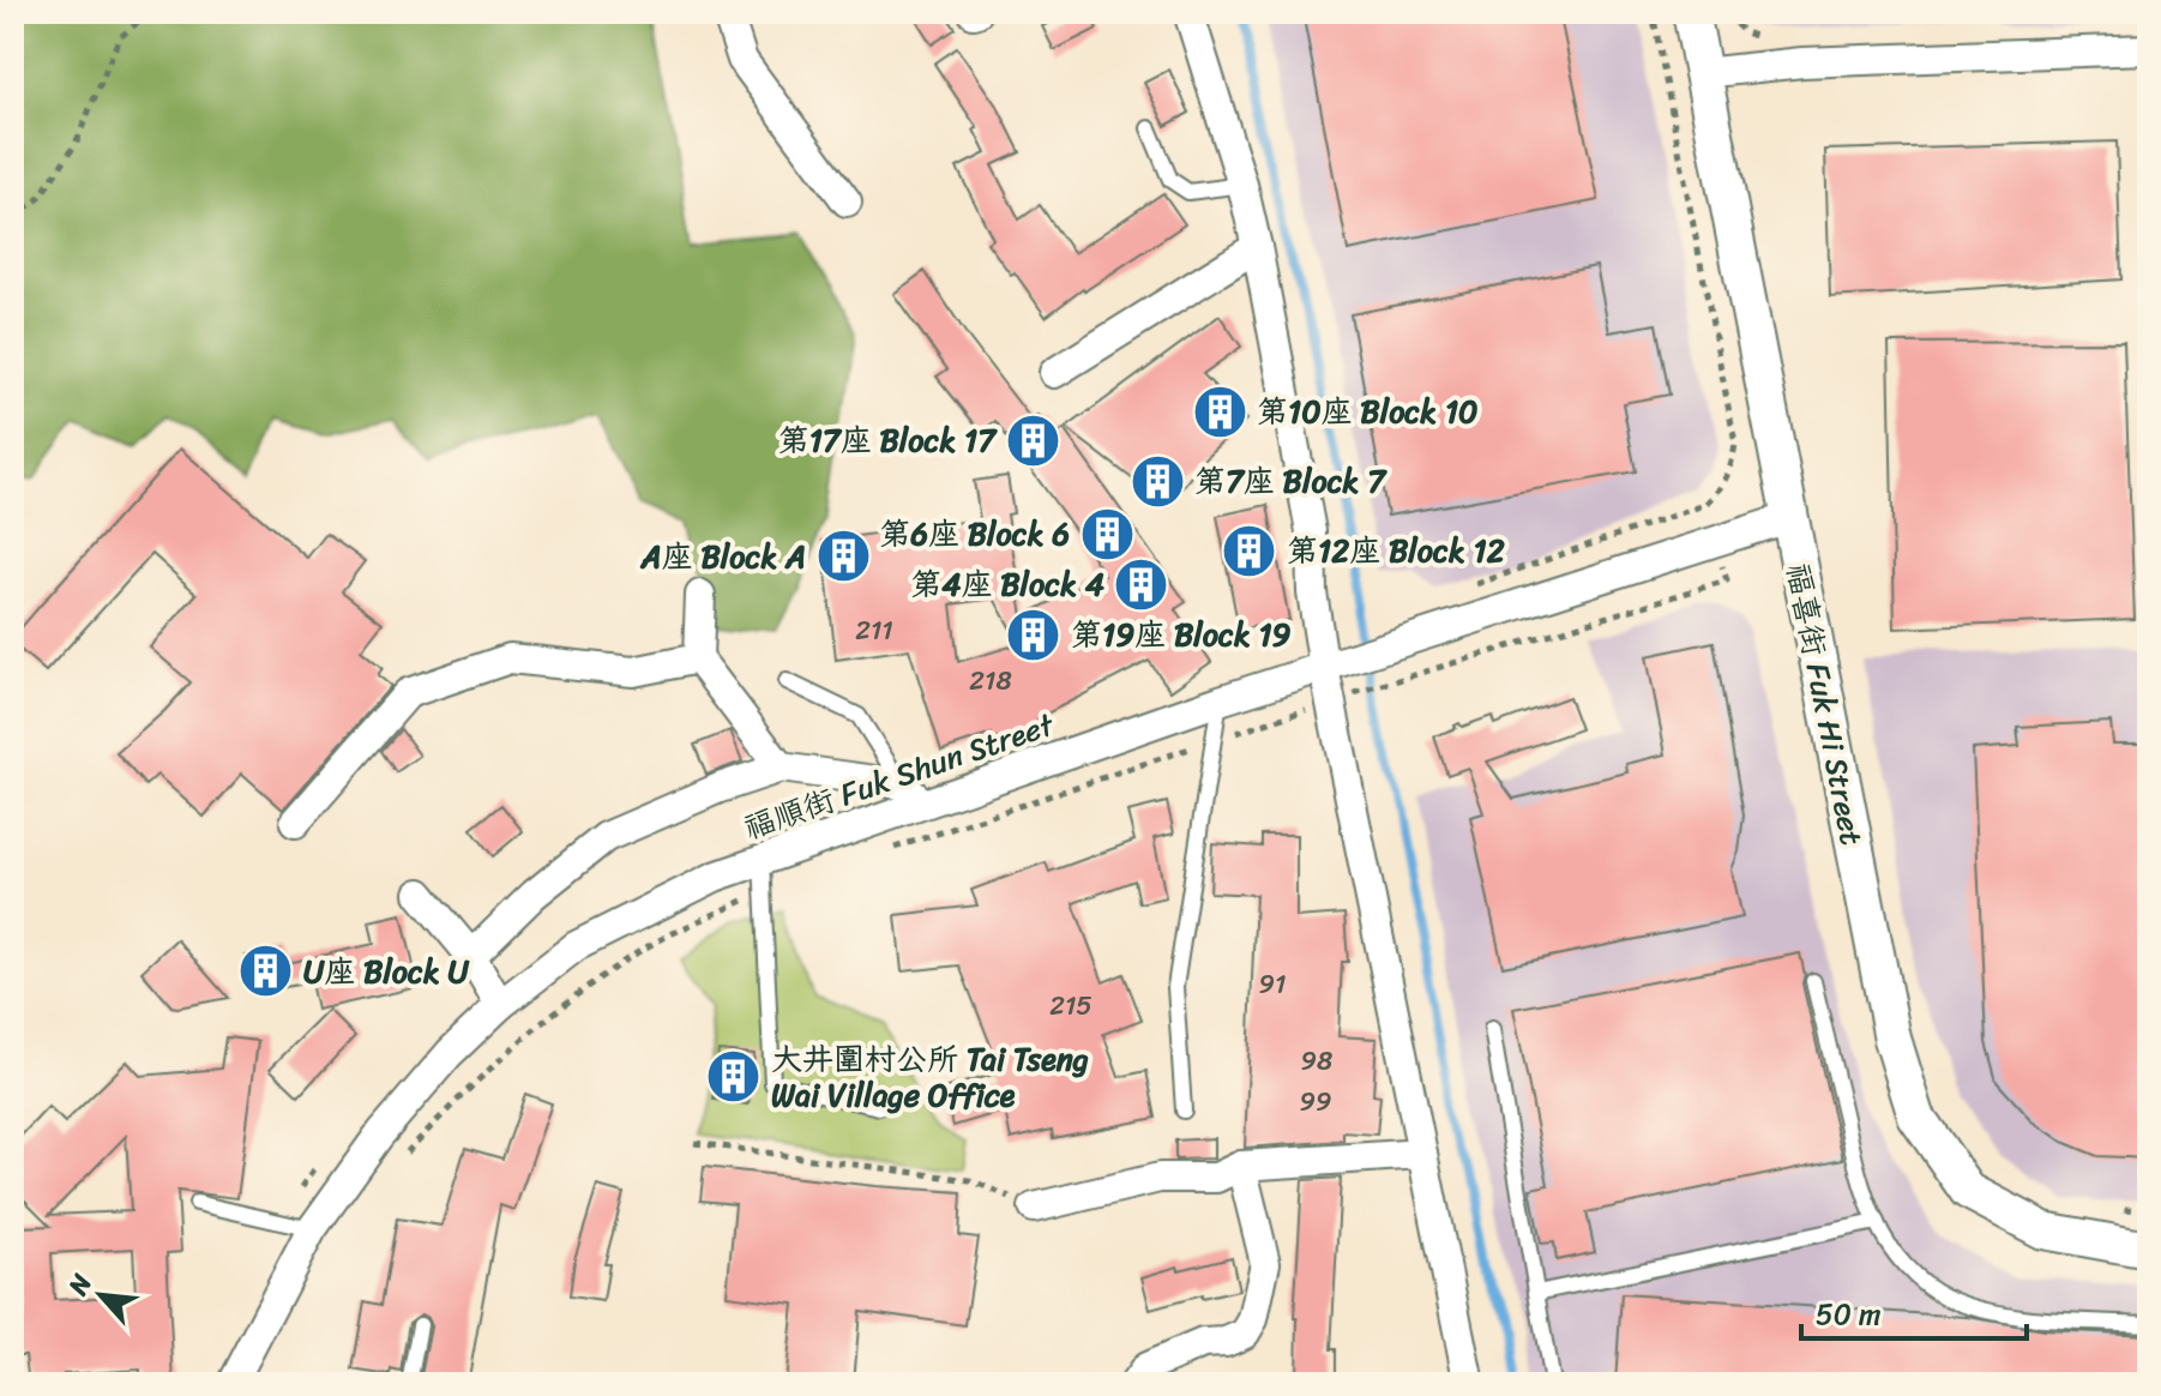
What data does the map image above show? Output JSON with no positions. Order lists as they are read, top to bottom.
{
  "streets": {
    "street": ["福喜街 Fuk Hi Street", "福順街 Fuk Shun Street"]
  },
  "crossings": [
    ["福喜街 Fuk Hi Street", "福順街 Fuk Shun Street"]
  ],
  "places": {
    "building": [
      "第10座 Block 10",
      "第17座 Block 17",
      "第7座 Block 7",
      "第6座 Block 6",
      "第12座 Block 12",
      "A座 Block A",
      "第4座 Block 4",
      "第19座 Block 19",
      "U座 Block U",
      "大井圍村公所 Tai Tseng Wai Village Office"
    ]
  },
  "house_numbers": [
    "211",
    "218",
    "91",
    "215",
    "98",
    "99"
  ],
  "scale_bar": "50 m",
  "north": "top left"
}
